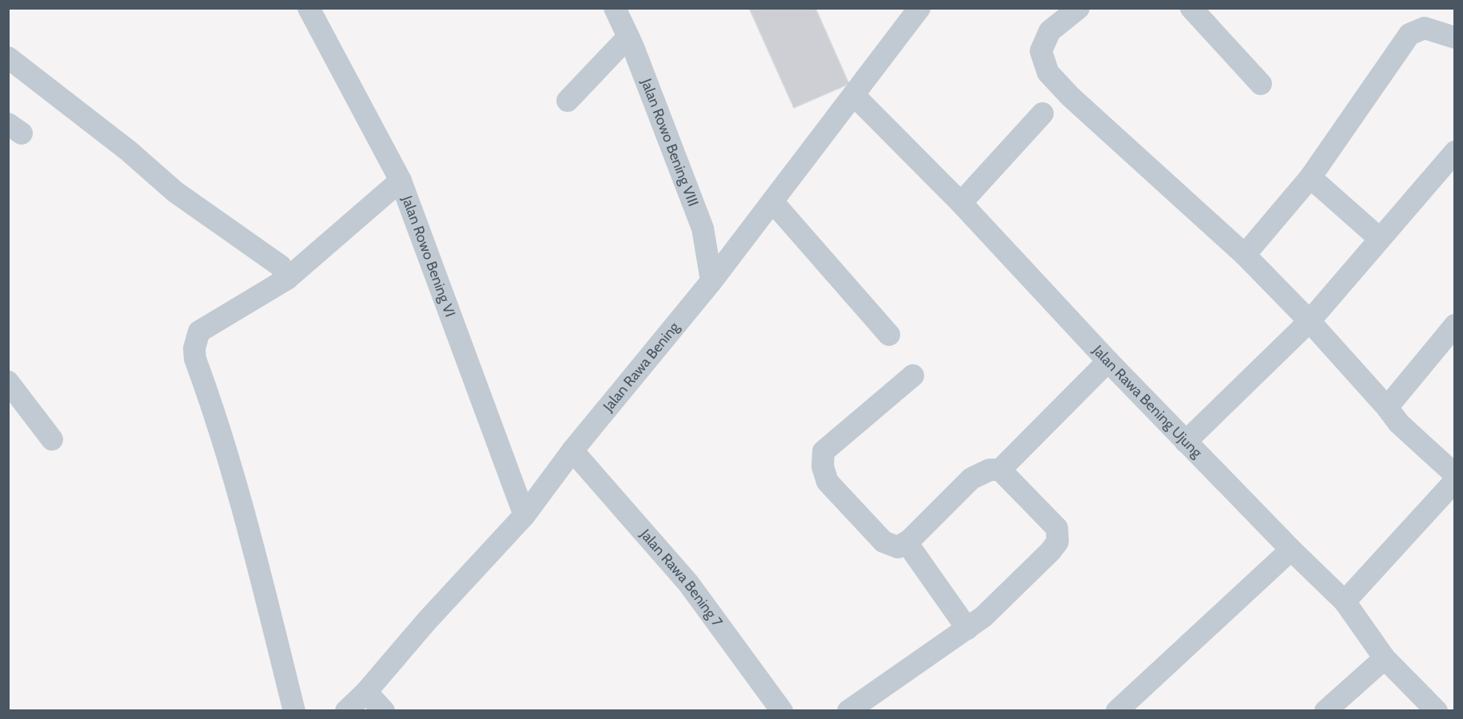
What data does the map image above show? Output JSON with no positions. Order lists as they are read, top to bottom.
{
  "streets": {
    "street": [
      "Jalan Rowo Bening VIII",
      "Jalan Rowo Bening VI",
      "Jalan Rawa Bening",
      "Jalan Rawa Bening Ujung",
      "Jalan Rawa Bening 7"
    ]
  },
  "crossings": [
    ["Jalan Rowo Bening VIII", "Jalan Rawa Bening"],
    ["Jalan Rowo Bening VI", "Jalan Rawa Bening"],
    ["Jalan Rawa Bening", "Jalan Rawa Bening Ujung"],
    ["Jalan Rawa Bening", "Jalan Rawa Bening 7"]
  ]
}
